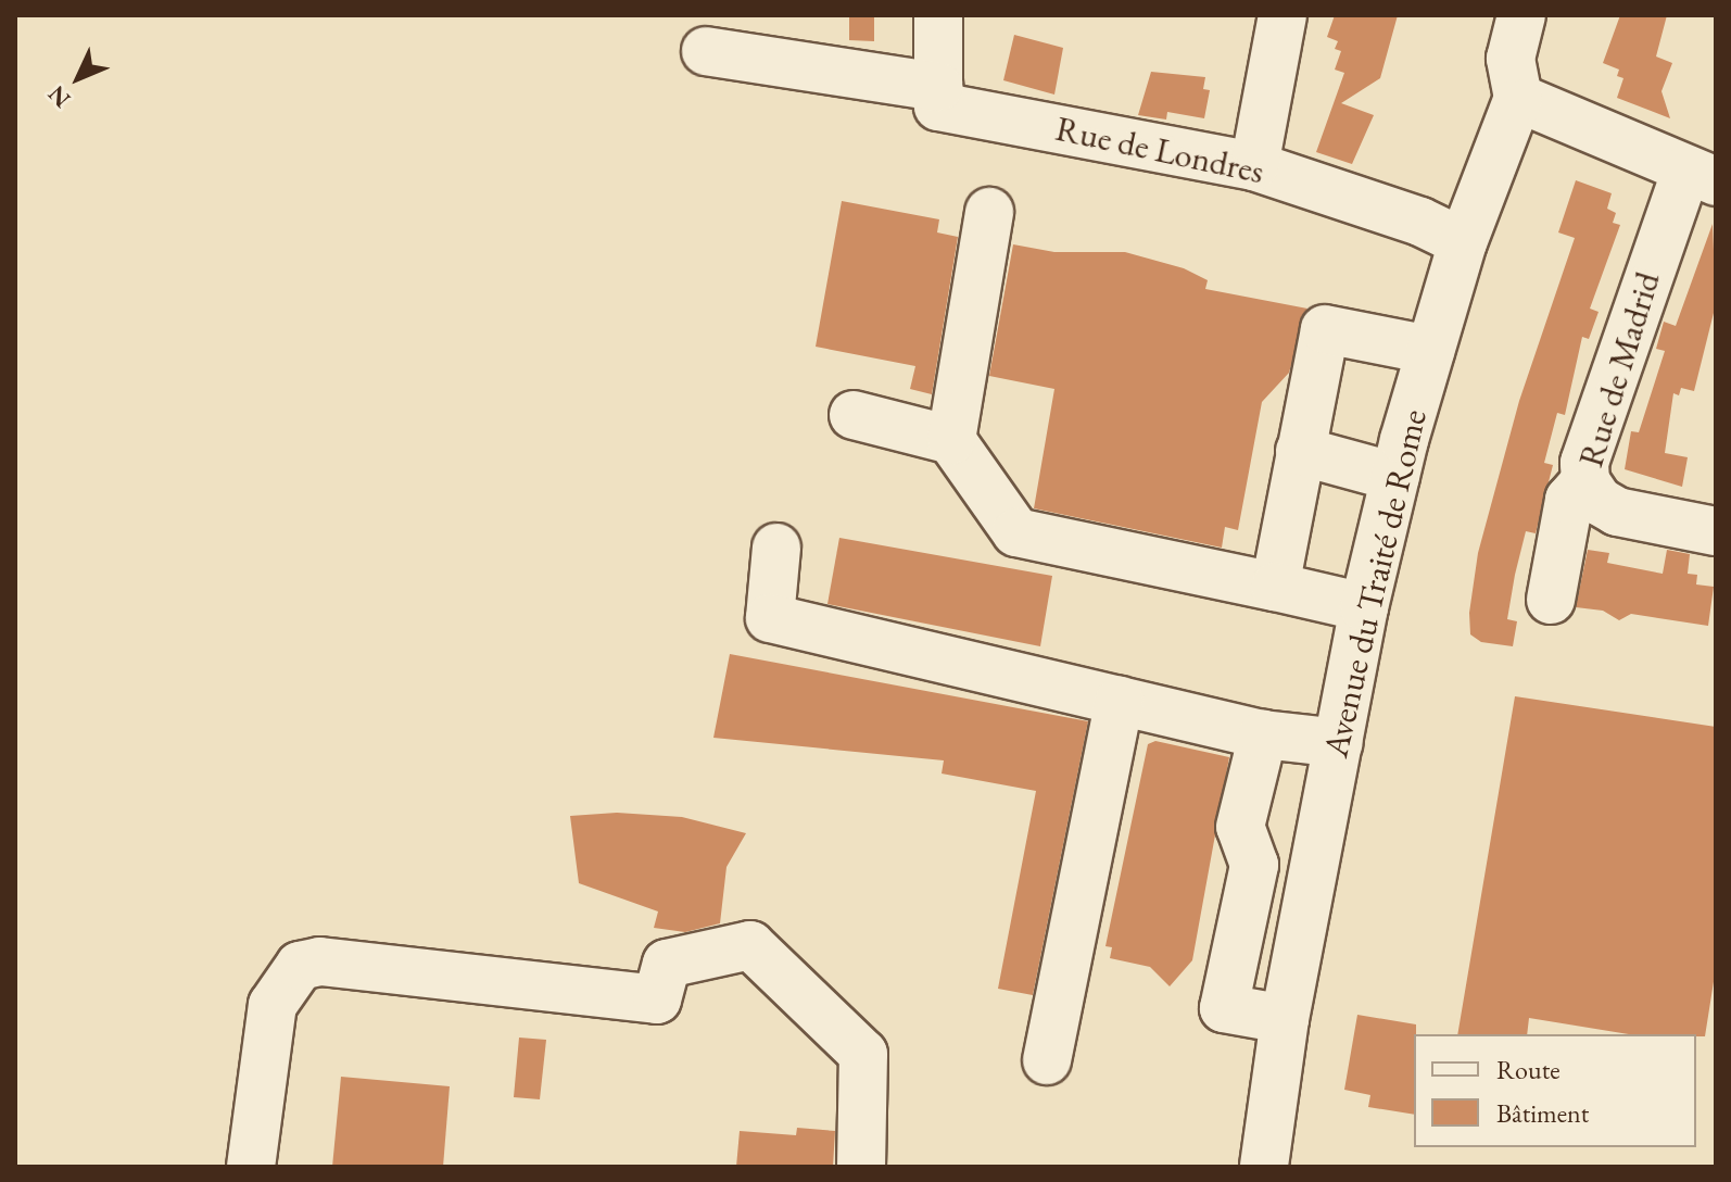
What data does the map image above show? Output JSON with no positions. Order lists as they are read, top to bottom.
{
  "streets": {
    "street": ["Rue de Londres", "Rue de Madrid", "Avenue du Traité de Rome"]
  },
  "crossings": [
    ["Rue de Londres", "Avenue du Traité de Rome"]
  ],
  "legend": ["Route", "Bâtiment"],
  "north": "bottom left"
}
